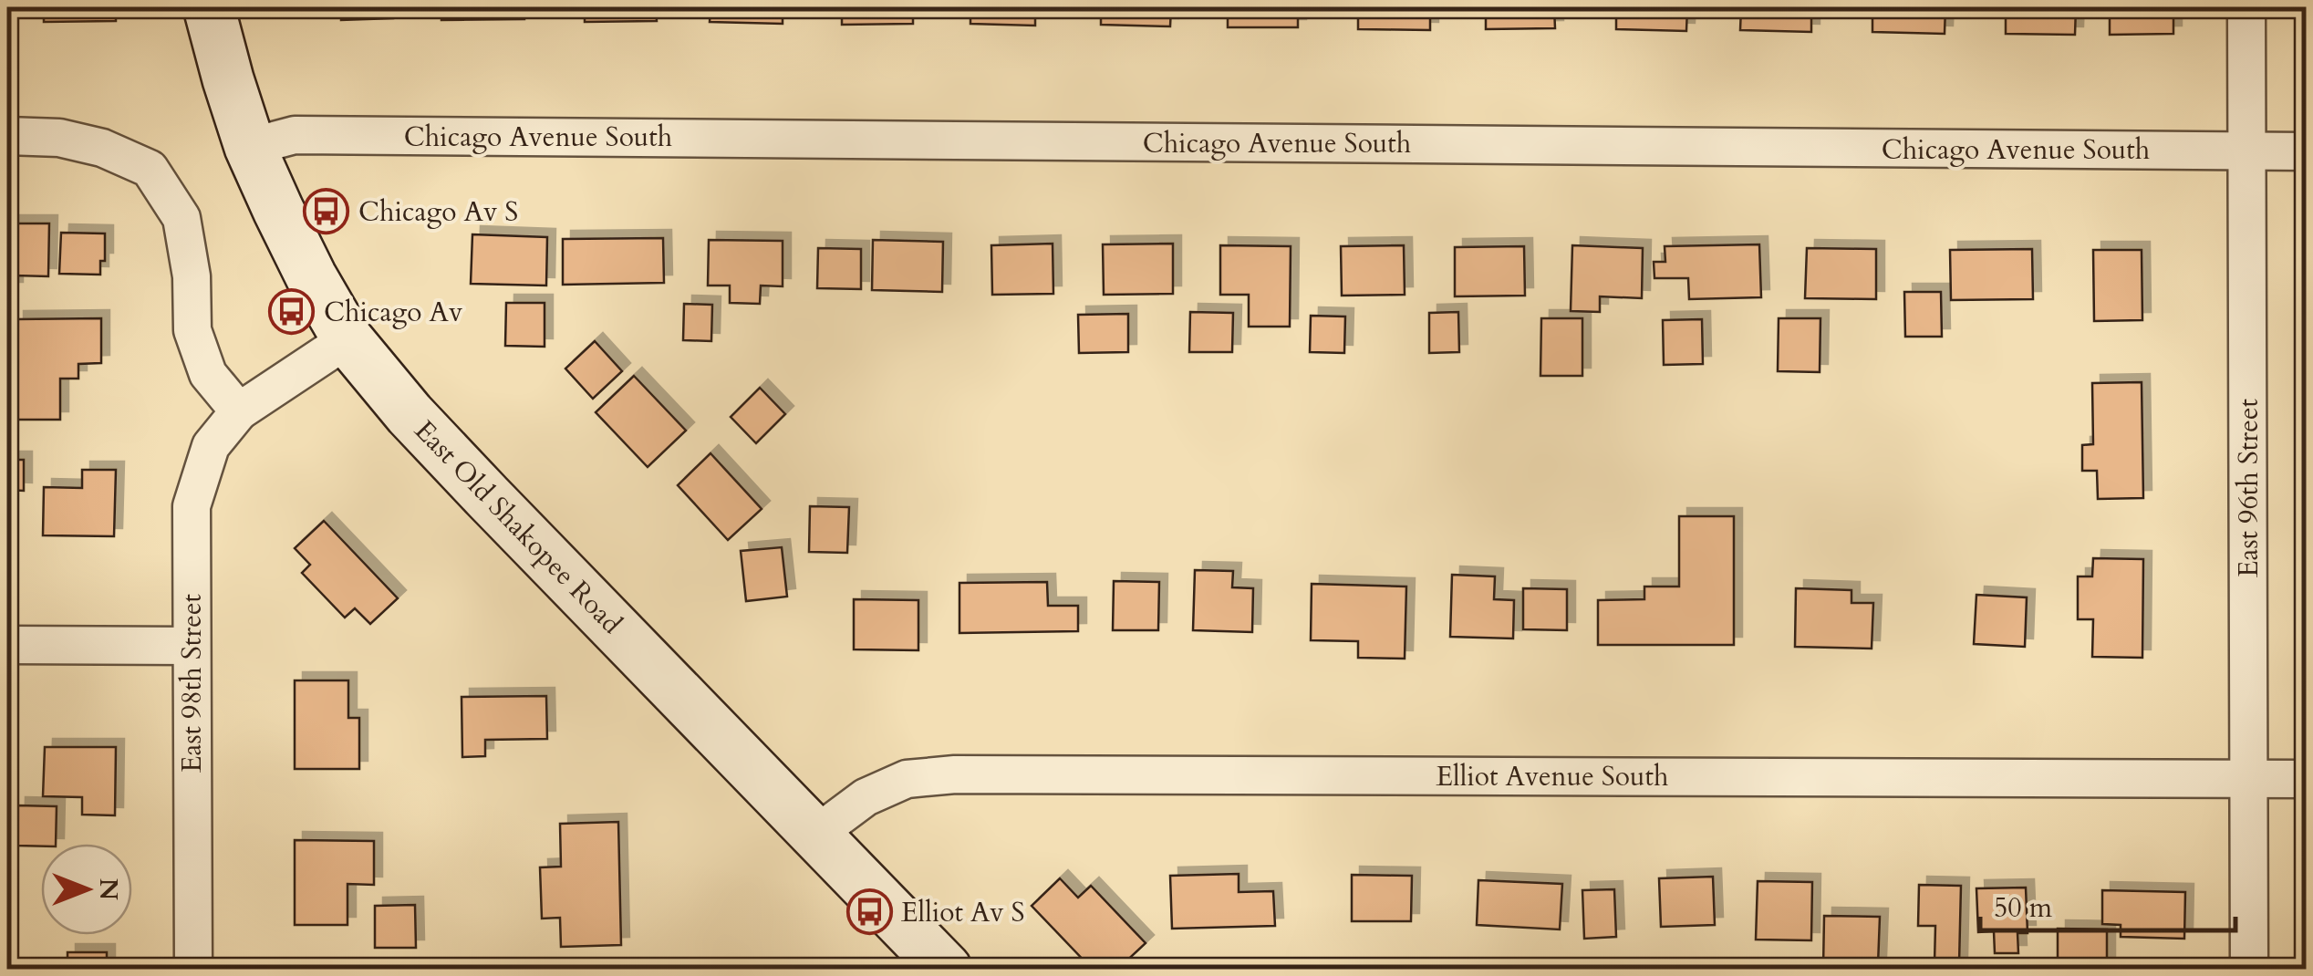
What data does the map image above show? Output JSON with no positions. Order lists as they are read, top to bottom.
{
  "streets": {
    "main road": ["East Old Shakopee Road"],
    "street": [
      "Chicago Avenue South",
      "East 96th Street",
      "East 98th Street",
      "Elliot Avenue South"
    ]
  },
  "crossings": [
    ["Chicago Avenue South", "East 96th Street"],
    ["Chicago Avenue South", "East Old Shakopee Road"],
    ["East 96th Street", "Elliot Avenue South"],
    ["East Old Shakopee Road", "East 98th Street"],
    ["East Old Shakopee Road", "Elliot Avenue South"]
  ],
  "places": {
    "bus stop": ["Chicago Av S", "Chicago Av", "Elliot Av S"]
  },
  "scale_bar": "50 m",
  "north": "right"
}
